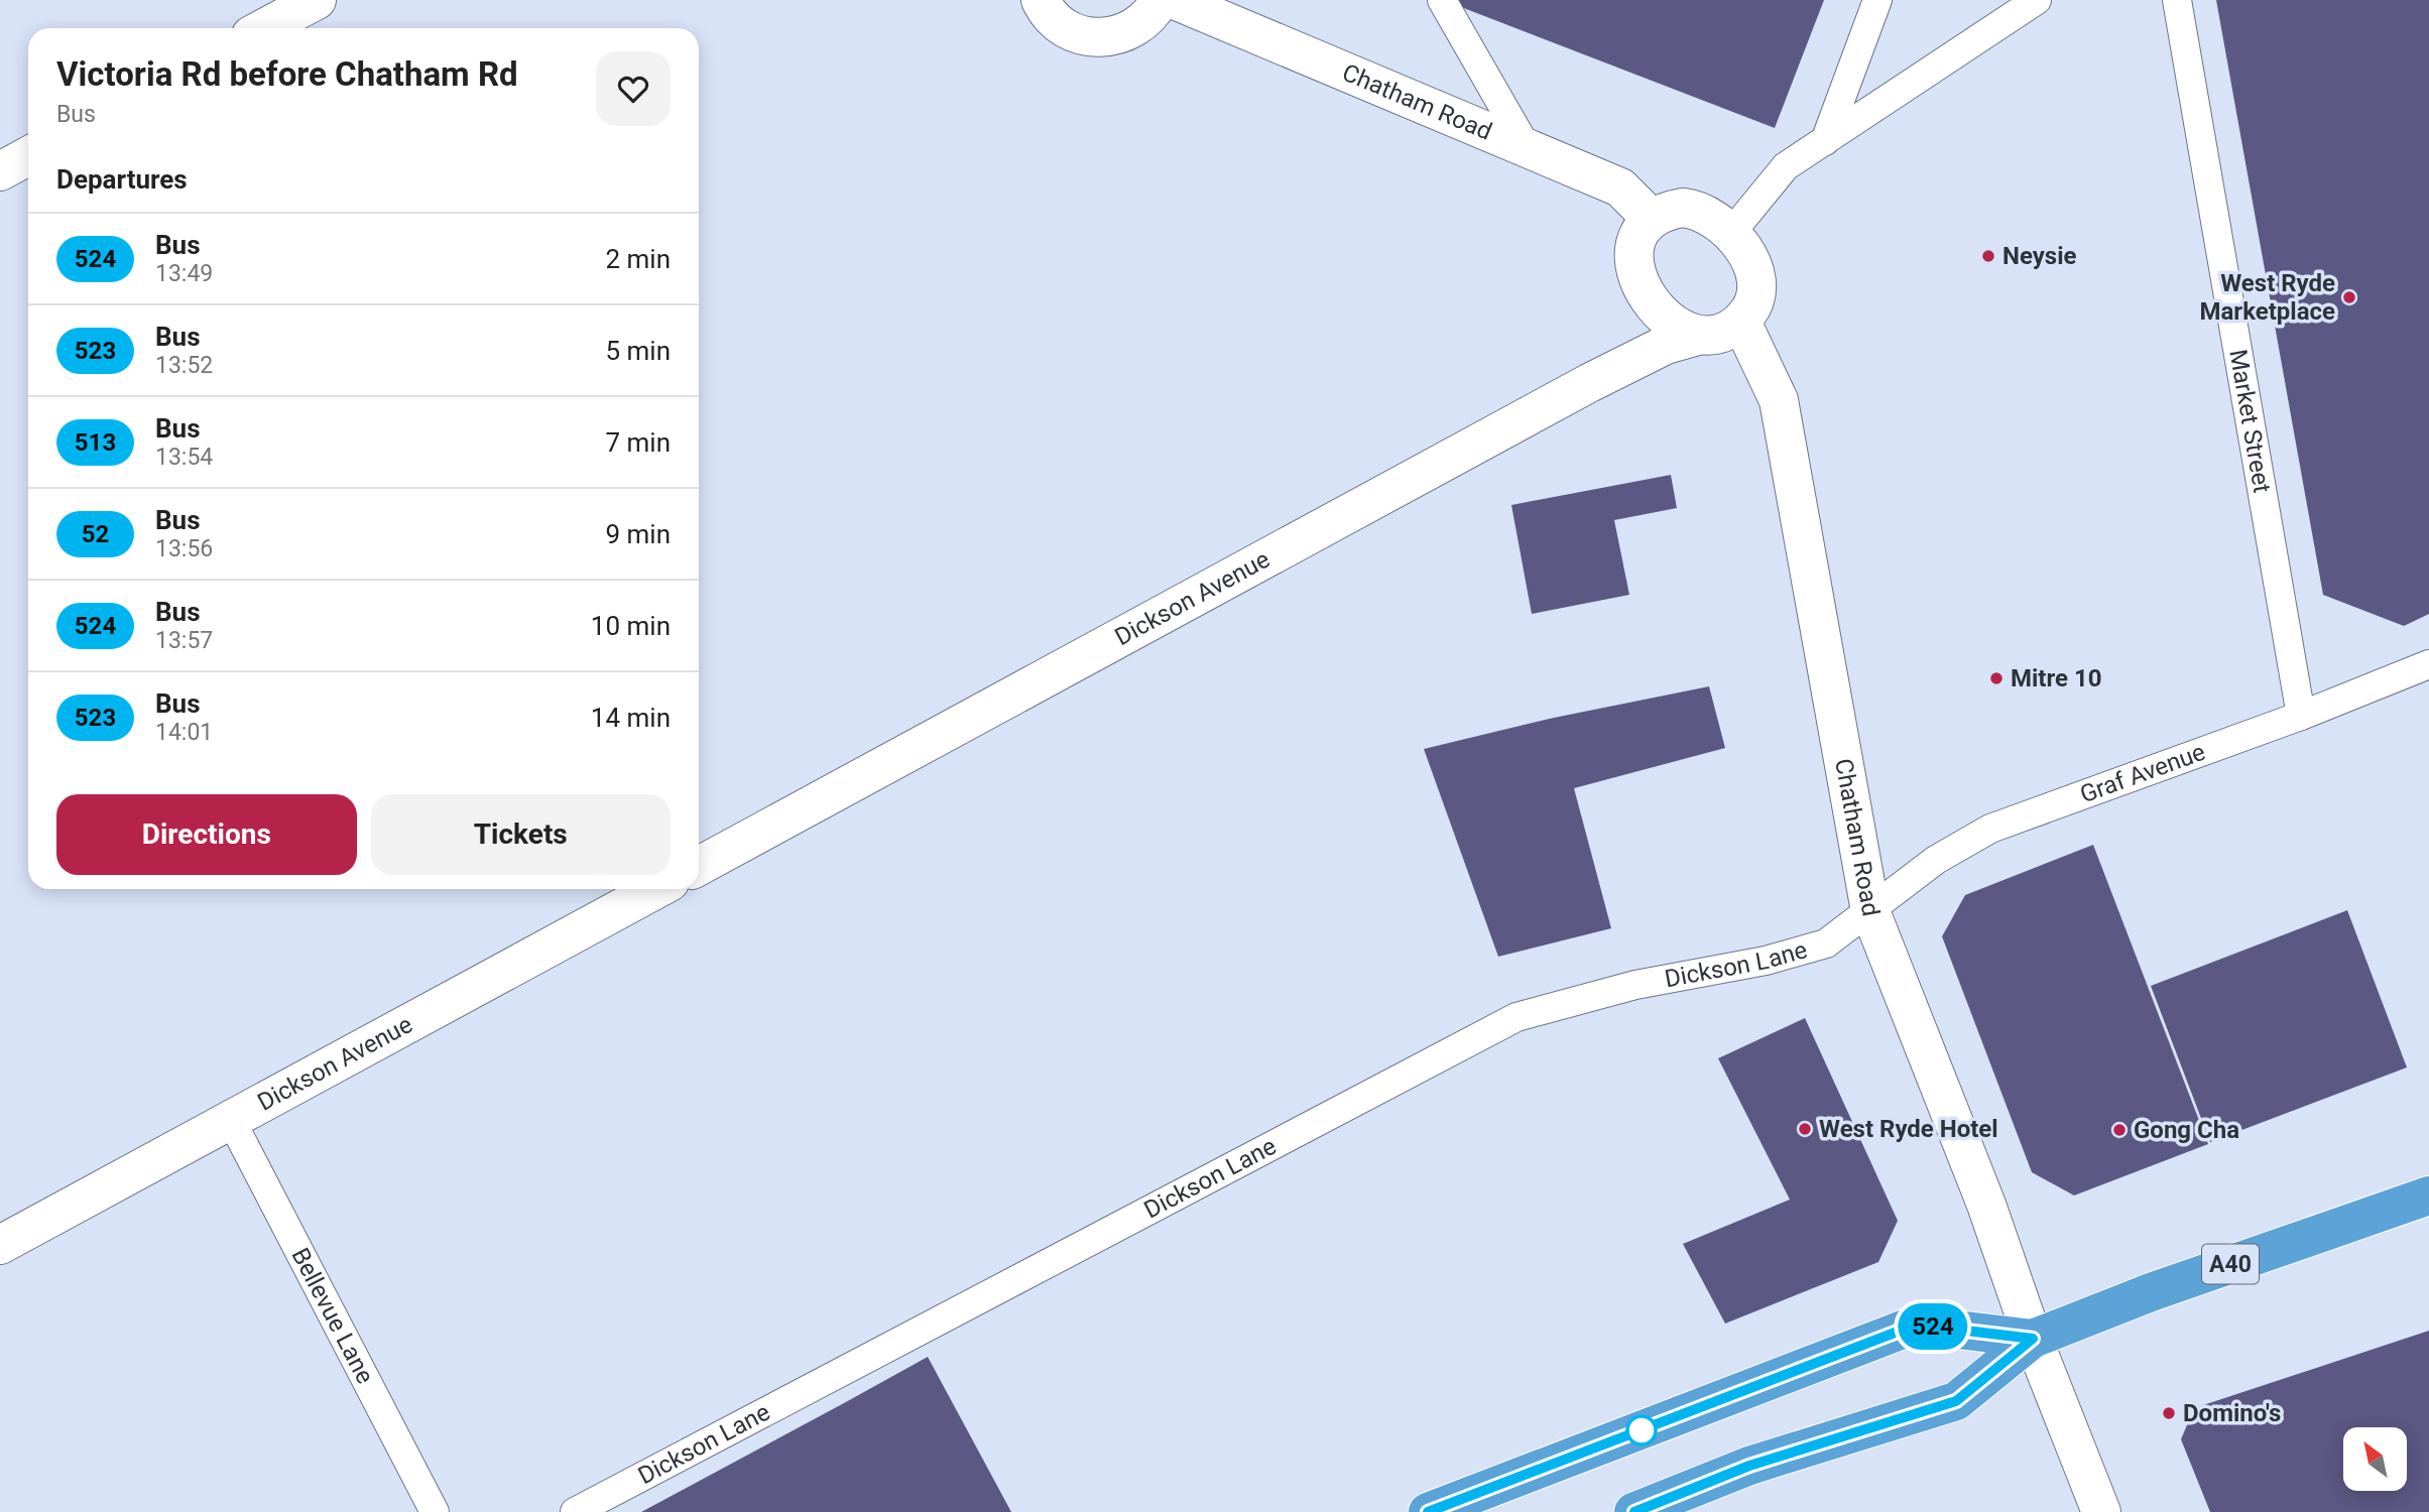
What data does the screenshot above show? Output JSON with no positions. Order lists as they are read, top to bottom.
{
  "streets": {
    "highway": ["A40"],
    "street": ["Chatham Road", "Dickson Avenue"],
    "lane": [
      "Market Street",
      "Graf Avenue",
      "Dickson Lane",
      "Bellevue Lane"
    ]
  },
  "crossings": [
    ["Chatham Road", "Dickson Avenue"],
    ["Chatham Road", "Graf Avenue"],
    ["Chatham Road", "Dickson Lane"],
    ["Chatham Road", "A40"],
    ["Market Street", "Graf Avenue"],
    ["Dickson Avenue", "Bellevue Lane"],
    ["Graf Avenue", "Dickson Lane"]
  ],
  "places": [
    "Neysie",
    "West Ryde Marketplace",
    "Mitre 10",
    "West Ryde Hotel",
    "Gong Cha",
    "Domino's"
  ],
  "lines": ["bus line 524"],
  "north": "top left",
  "page": {
    "on_map": "524",
    "heading": [
      ["Victoria Rd before Chatham Rd", "Bus"],
      "Departures"
    ],
    "list": [
      {
        "mark": "524",
        "name": "Bus",
        "note": "13:49",
        "value": "2 min"
      },
      {
        "mark": "523",
        "name": "Bus",
        "note": "13:52",
        "value": "5 min"
      },
      {
        "mark": "513",
        "name": "Bus",
        "note": "13:54",
        "value": "7 min"
      },
      {
        "mark": "52",
        "name": "Bus",
        "note": "13:56",
        "value": "9 min"
      },
      {
        "mark": "524",
        "name": "Bus",
        "note": "13:57",
        "value": "10 min"
      },
      {
        "mark": "523",
        "name": "Bus",
        "note": "14:01",
        "value": "14 min"
      }
    ],
    "buttons": ["Directions", "Tickets"]
  }
}
